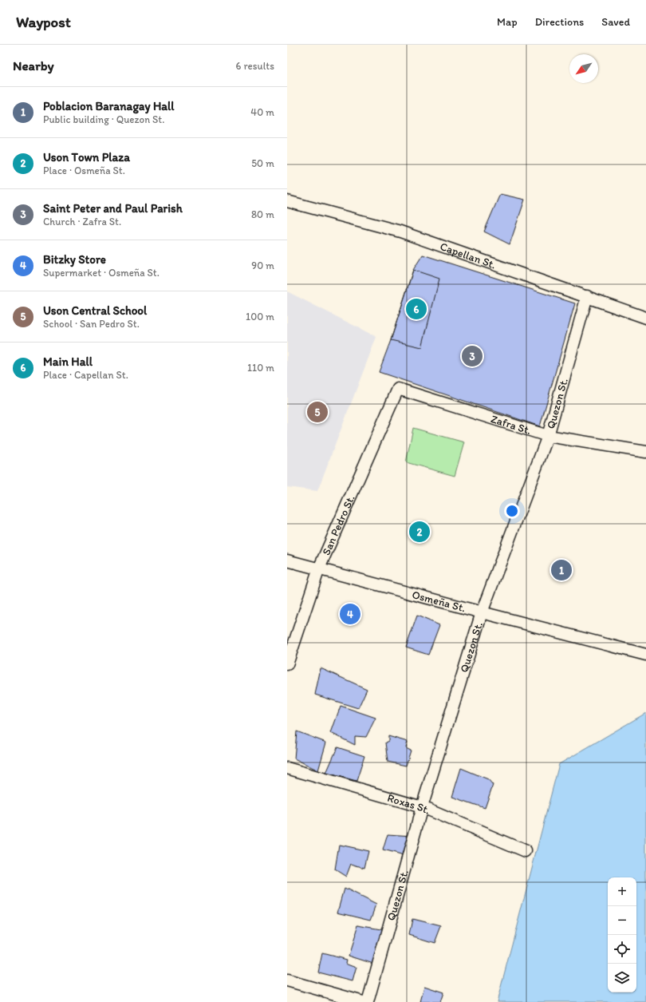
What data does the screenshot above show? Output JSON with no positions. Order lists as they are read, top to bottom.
{
  "streets": {
    "street": [
      "Capellan St.",
      "Quezon St.",
      "Zafra St.",
      "San Pedro St.",
      "Osmeña St.",
      "Roxas St."
    ]
  },
  "crossings": [
    ["Capellan St.", "Quezon St."],
    ["Quezon St.", "Zafra St."],
    ["Quezon St.", "Osmeña St."],
    ["Quezon St.", "Roxas St."],
    ["Zafra St.", "San Pedro St."],
    ["San Pedro St.", "Osmeña St."]
  ],
  "north": "bottom left",
  "page": {
    "header": "Waypost",
    "nav": ["Map", "Directions", "Saved"],
    "heading": ["Nearby", "6 results"],
    "list": [
      {
        "mark": "1",
        "name": "Poblacion Baranagay Hall",
        "note": "Public building · Quezon St.",
        "value": "40 m"
      },
      {
        "mark": "2",
        "name": "Uson Town Plaza",
        "note": "Place · Osmeña St.",
        "value": "50 m"
      },
      {
        "mark": "3",
        "name": "Saint Peter and Paul Parish",
        "note": "Church · Zafra St.",
        "value": "80 m"
      },
      {
        "mark": "4",
        "name": "Bitzky Store",
        "note": "Supermarket · Osmeña St.",
        "value": "90 m"
      },
      {
        "mark": "5",
        "name": "Uson Central School",
        "note": "School · San Pedro St.",
        "value": "100 m"
      },
      {
        "mark": "6",
        "name": "Main Hall",
        "note": "Place · Capellan St.",
        "value": "110 m"
      }
    ],
    "pins": [
      "6",
      "3",
      "5",
      "2",
      "1",
      "4"
    ],
    "map_buttons": ["+", "−"]
  }
}
